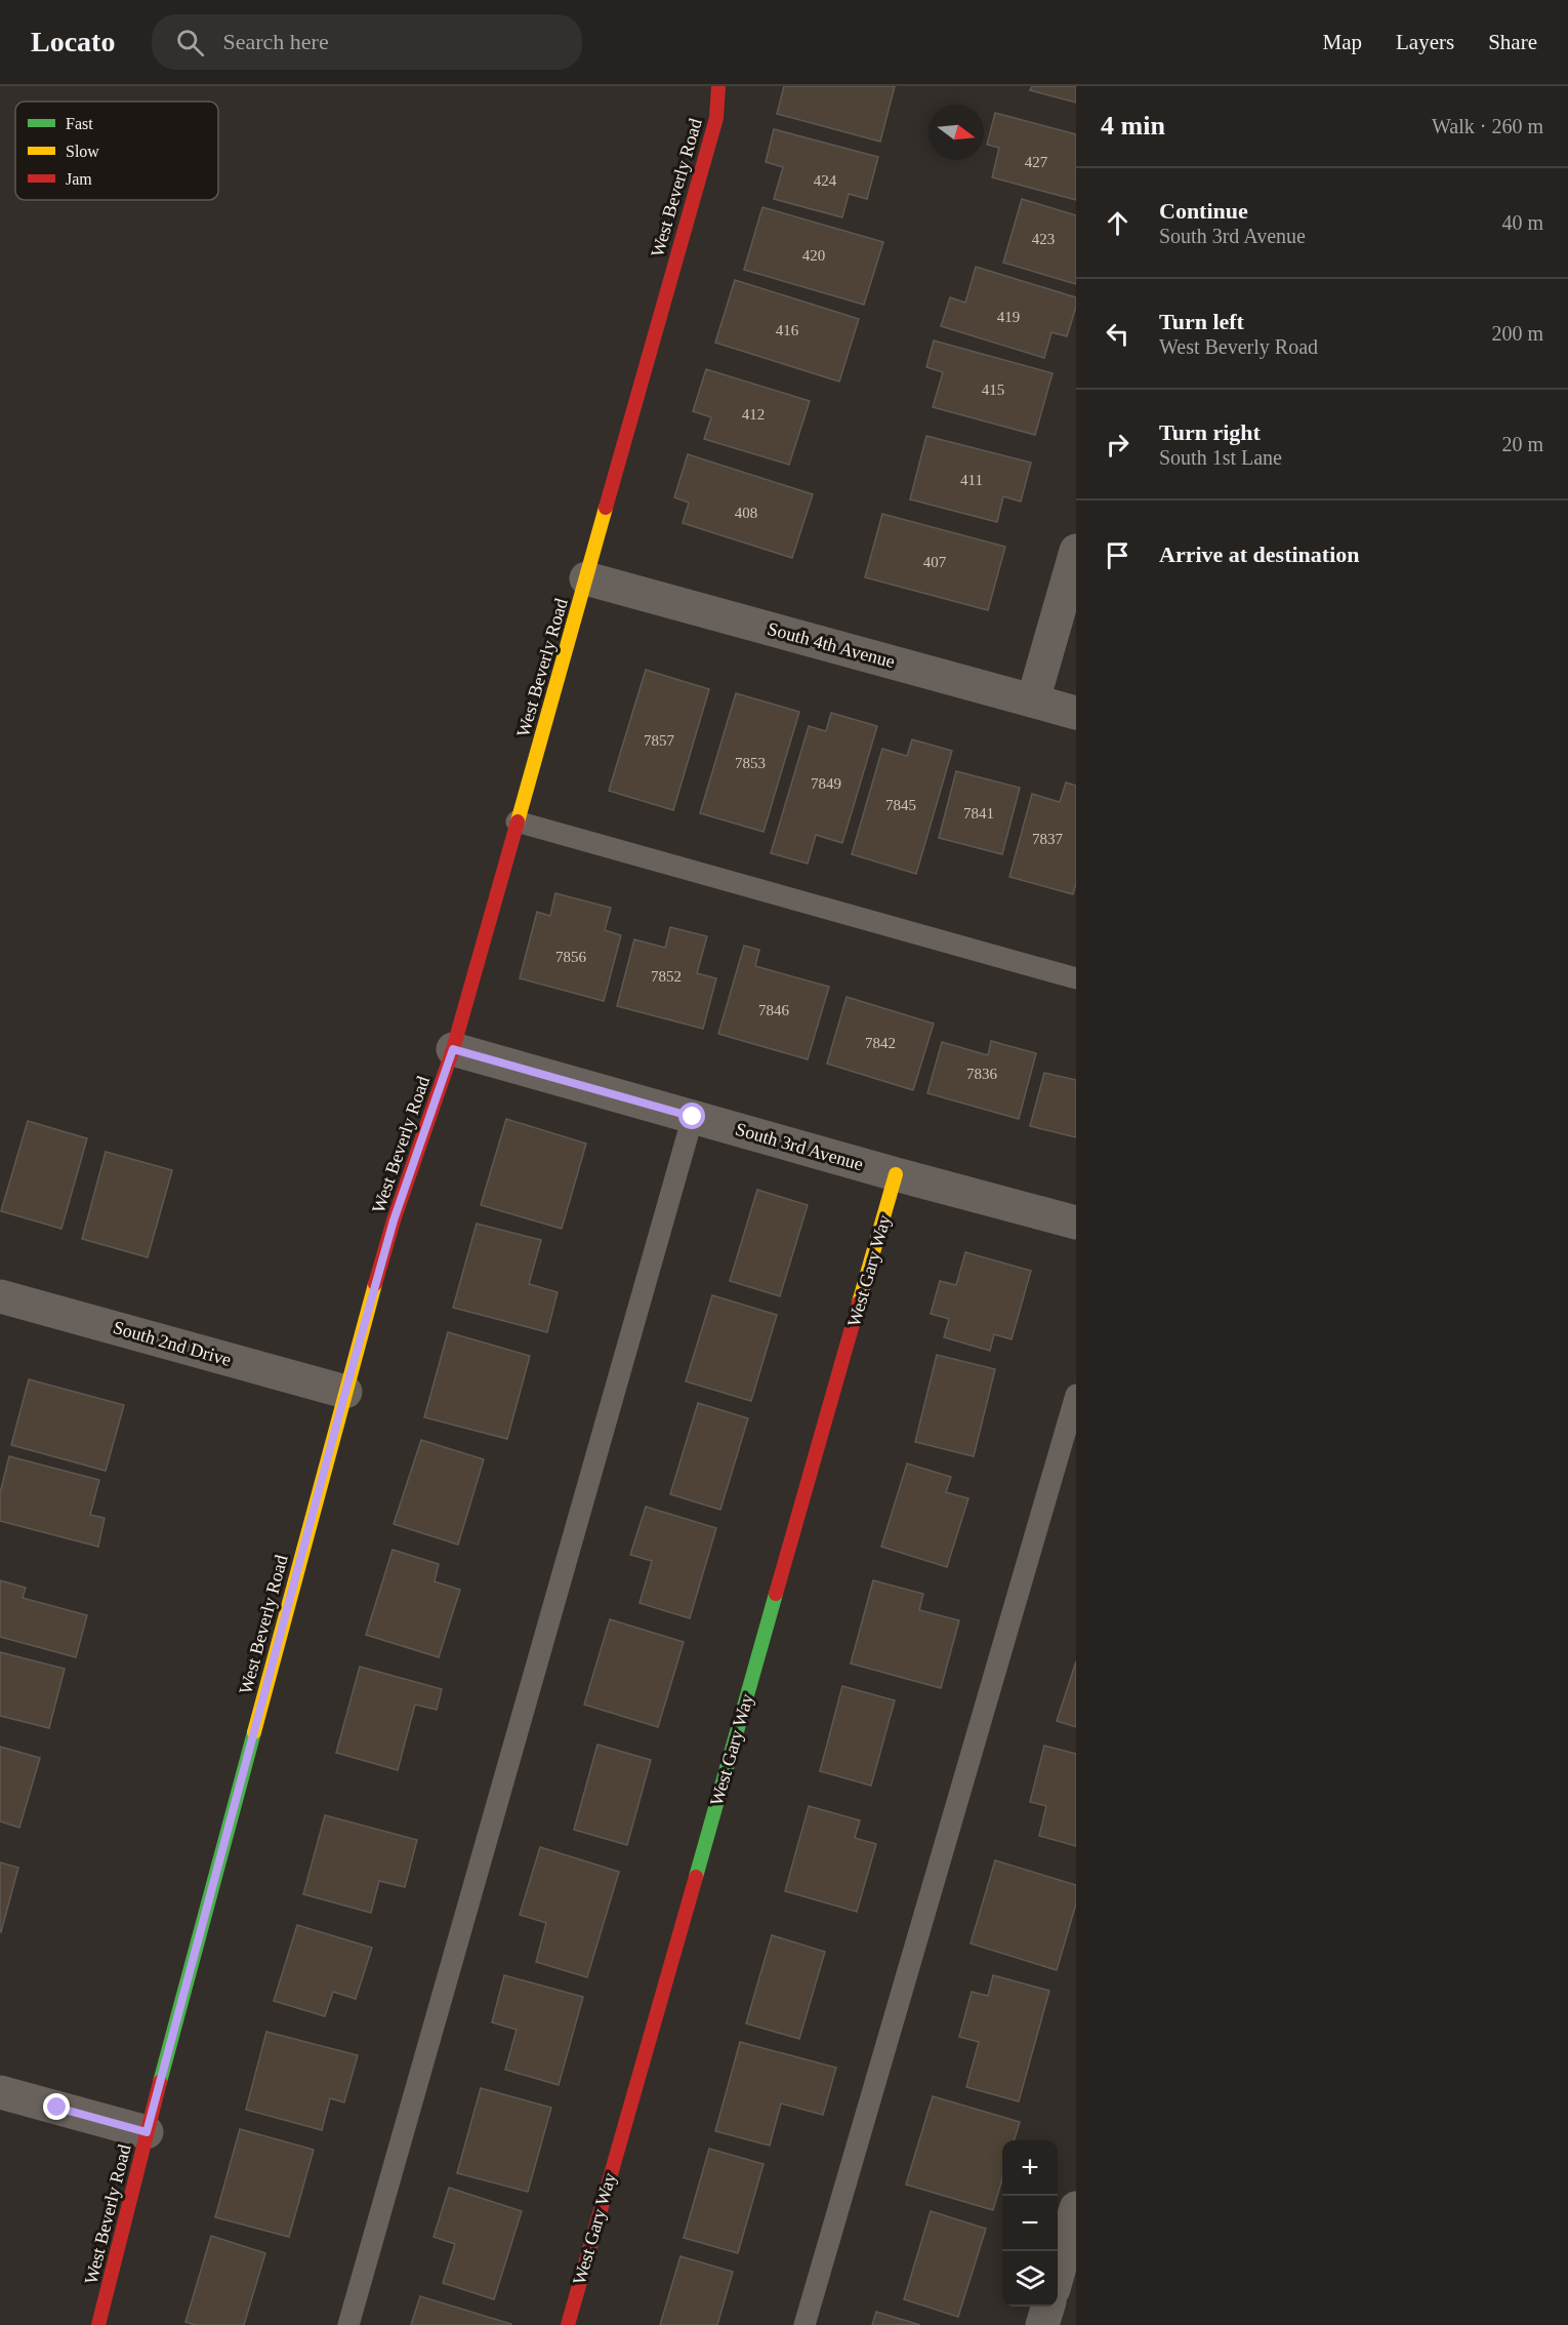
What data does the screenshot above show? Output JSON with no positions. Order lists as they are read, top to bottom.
{
  "streets": {
    "street": [
      "West Beverly Road",
      "South 4th Avenue",
      "South 3rd Avenue",
      "West Gary Way",
      "South 2nd Drive"
    ]
  },
  "crossings": [
    ["West Beverly Road", "South 4th Avenue"],
    ["West Beverly Road", "South 3rd Avenue"],
    ["West Beverly Road", "South 2nd Drive"],
    ["South 3rd Avenue", "West Gary Way"]
  ],
  "house_numbers": [
    "427",
    "424",
    "423",
    "420",
    "419",
    "416",
    "415",
    "412",
    "411",
    "408",
    "407",
    "7857",
    "7853",
    "7849",
    "7845",
    "7841",
    "7837",
    "7856",
    "7852",
    "7846",
    "7842",
    "7836"
  ],
  "legend": ["Fast", "Slow", "Jam"],
  "north": "right",
  "page": {
    "header": "Locato",
    "search": "Search here",
    "nav": ["Map", "Layers", "Share"],
    "heading": ["4 min", "Walk · 260 m"],
    "list": [
      ["Continue", "South 3rd Avenue", "40 m"],
      ["Turn left", "West Beverly Road", "200 m"],
      ["Turn right", "South 1st Lane", "20 m"],
      "Arrive at destination"
    ],
    "map_buttons": ["+", "−"]
  }
}
